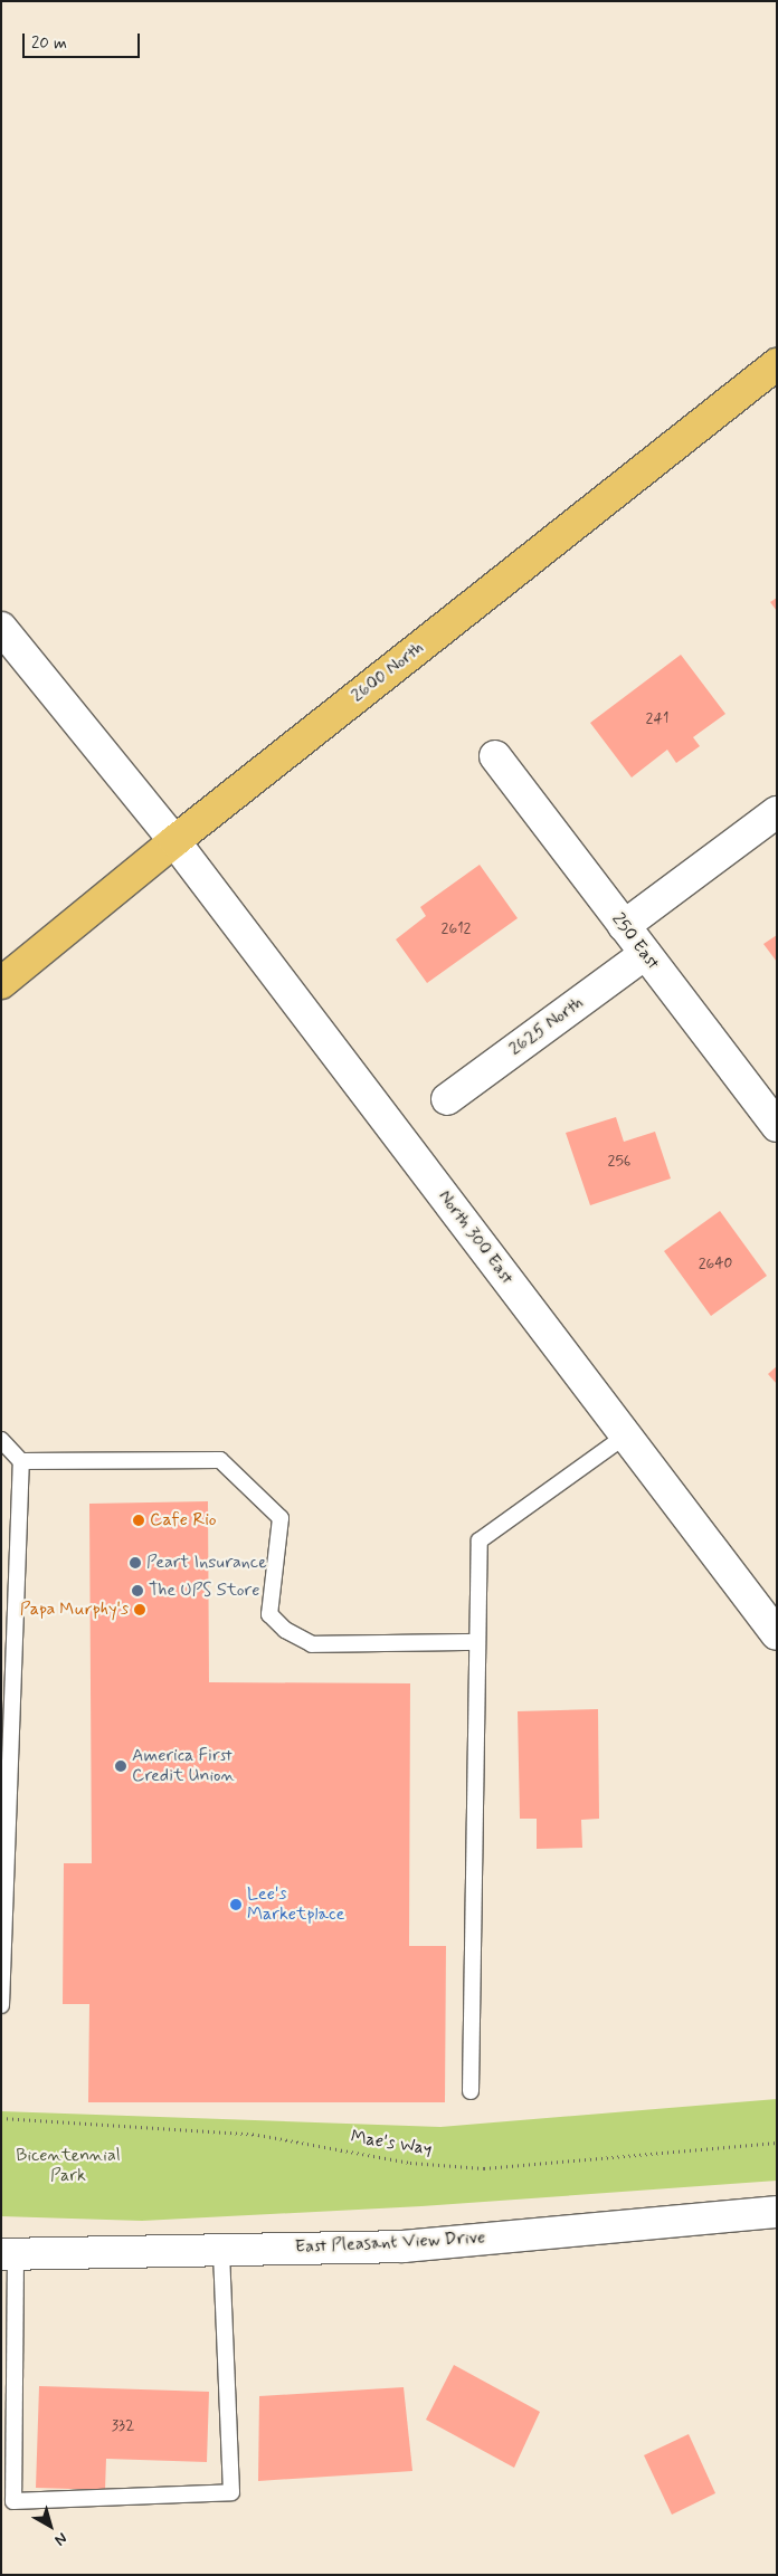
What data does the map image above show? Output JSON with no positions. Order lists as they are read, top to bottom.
{
  "streets": {
    "main road": ["2600 North"],
    "street": [
      "250 East",
      "2625 North",
      "North 300 East",
      "East Pleasant View Drive"
    ],
    "path": ["Mae's Way"]
  },
  "crossings": [
    ["2600 North", "North 300 East"],
    ["250 East", "2625 North"]
  ],
  "parks": ["Bicentennial Park"],
  "places": [
    "Cafe Rio",
    "Peart Insurance",
    "The UPS Store",
    "Papa Murphy's",
    "America First Credit Union",
    "Lee's Marketplace"
  ],
  "house_numbers": [
    "241",
    "2612",
    "256",
    "2640",
    "332"
  ],
  "scale_bar": "20 m",
  "north": "bottom right"
}
